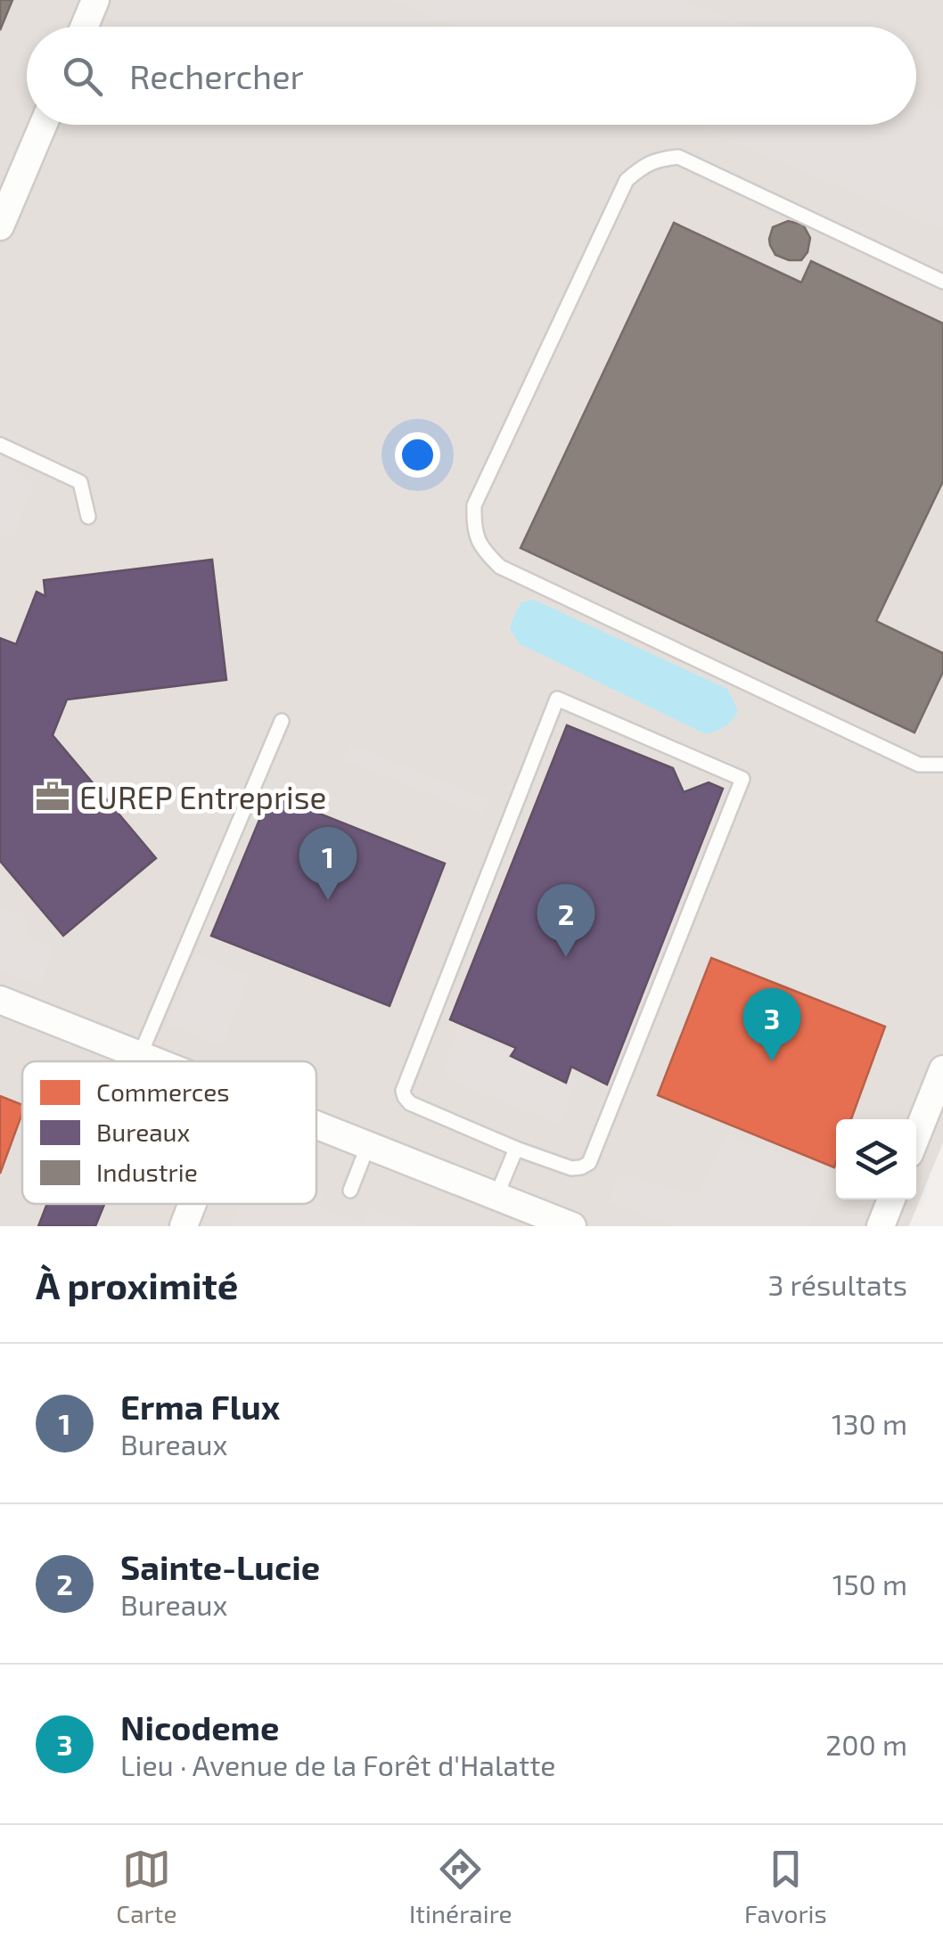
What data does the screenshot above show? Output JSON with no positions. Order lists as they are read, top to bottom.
{
  "places": {
    "office": ["EUREP Entreprise"]
  },
  "legend": ["Commerces", "Bureaux", "Industrie"],
  "page": {
    "search": "Rechercher",
    "pins": ["1", "2", "3"],
    "heading": ["À proximité", "3 résultats"],
    "list": [
      {
        "mark": "1",
        "name": "Erma Flux",
        "note": "Bureaux",
        "value": "130 m"
      },
      {
        "mark": "2",
        "name": "Sainte-Lucie",
        "note": "Bureaux",
        "value": "150 m"
      },
      {
        "mark": "3",
        "name": "Nicodeme",
        "note": "Lieu · Avenue de la Forêt d'Halatte",
        "value": "200 m"
      }
    ],
    "nav": ["Carte", "Itinéraire", "Favoris"]
  }
}
